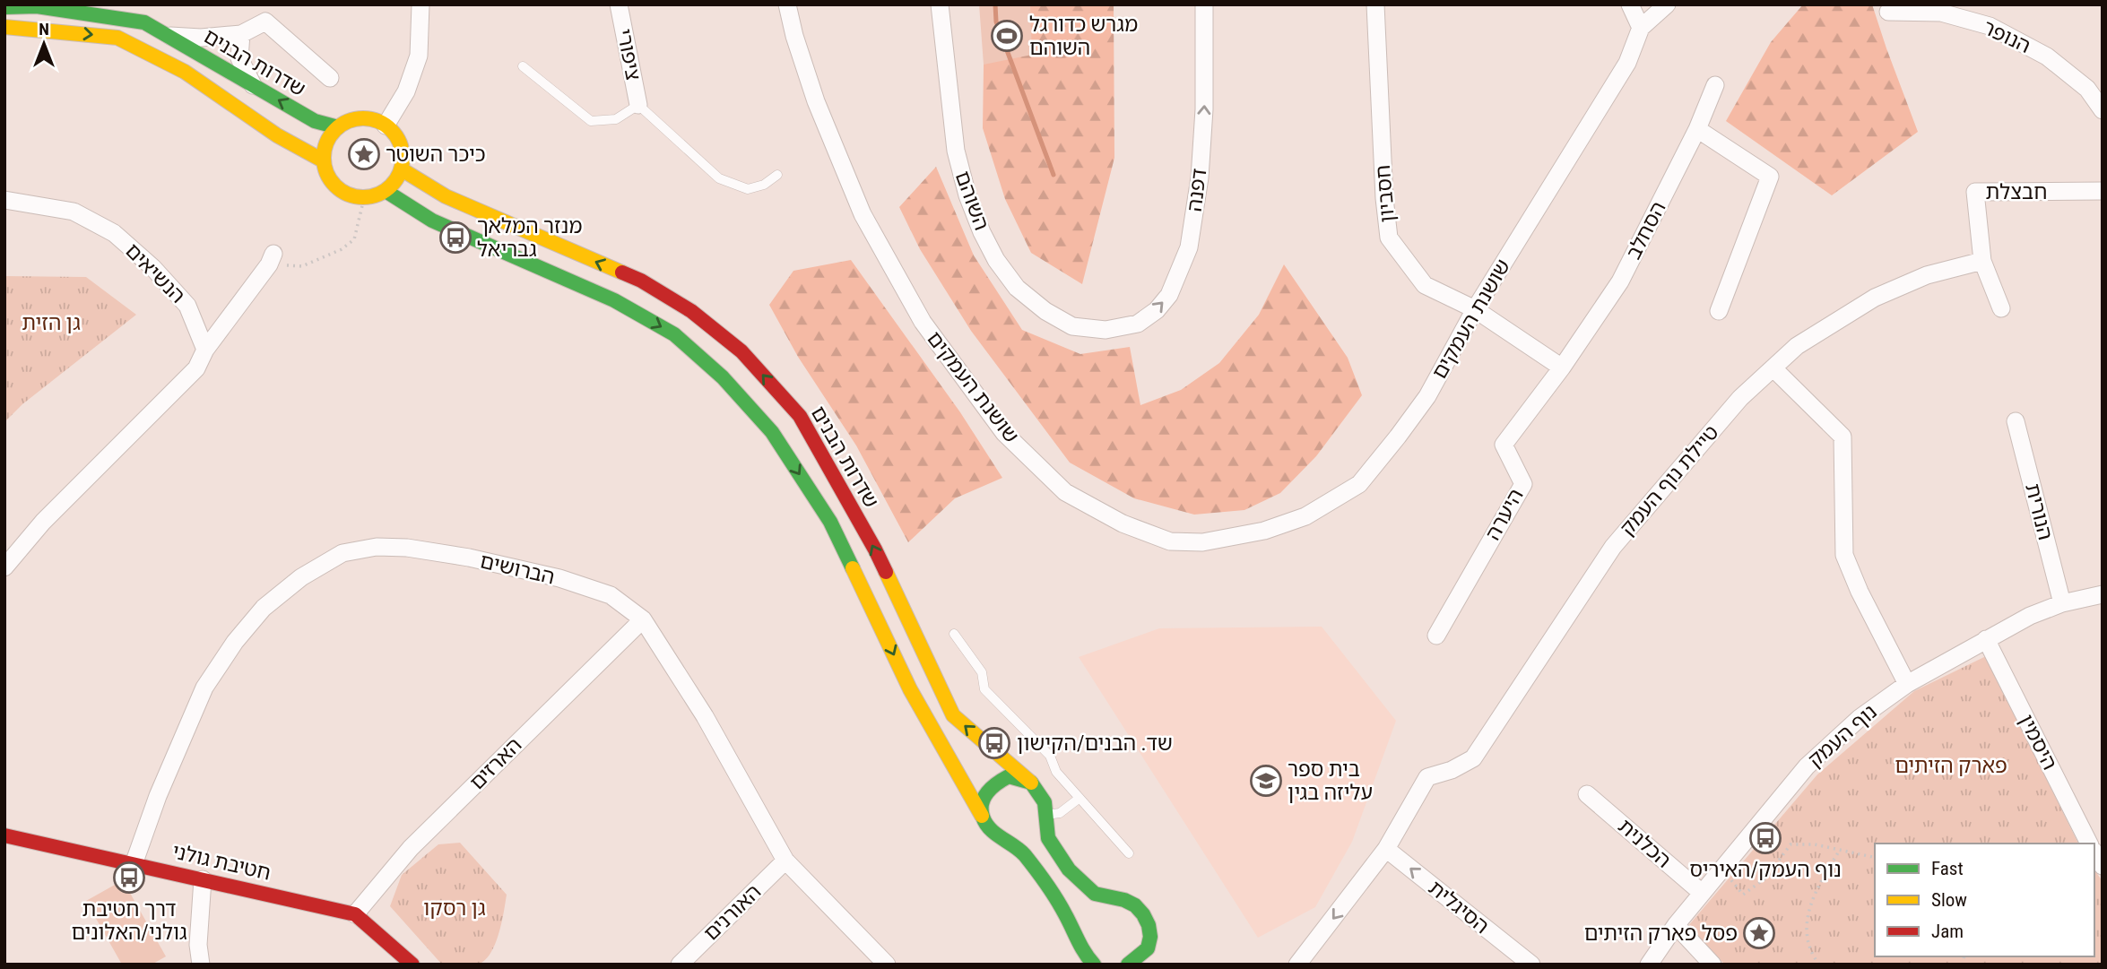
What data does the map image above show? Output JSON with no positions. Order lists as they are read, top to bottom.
{
  "streets": {
    "main road": ["שדרות הבנים", "חטיבת גולני"],
    "street": [
      "הנופר",
      "ציפורי",
      "דפנה",
      "חבצלת",
      "חסביון",
      "השוהם",
      "הסחלב",
      "הנשיאים",
      "שושנת העמקים",
      "טיילת נוף העמק",
      "הנורית",
      "היערה",
      "הברושים",
      "נוף העמק",
      "היסמין",
      "הארזים",
      "הכלנית",
      "הסיגלית",
      "האורנים"
    ]
  },
  "crossings": [
    ["דפנה", "השוהם"],
    ["חבצלת", "טיילת נוף העמק"],
    ["חסביון", "הסחלב"],
    ["חסביון", "שושנת העמקים"],
    ["חסביון", "היערה"],
    ["הסחלב", "היערה"],
    ["טיילת נוף העמק", "הסיגלית"],
    ["הנורית", "נוף העמק"],
    ["הברושים", "הארזים"],
    ["הברושים", "חטיבת גולני"],
    ["הברושים", "האורנים"],
    ["נוף העמק", "היסמין"],
    ["נוף העמק", "הכלנית"],
    ["הארזים", "חטיבת גולני"]
  ],
  "one_way": ["דפנה", "הסיגלית"],
  "parks": ["גן הזית", "פארק הזיתים", "גן רסקו"],
  "places": {
    "sports": ["מגרש כדורגל השוהם"],
    "place": ["כיכר השוטר", "פסל פארק הזיתים"],
    "bus stop": [
      "מנזר המלאך גבריאל",
      "שד. הבנים/הקישון",
      "נוף העמק/האיריס",
      "דרך חטיבת גולני/האלונים"
    ],
    "school or university": ["בית ספר עליזה בגין"]
  },
  "legend": ["Fast", "Slow", "Jam"],
  "north": "top"
}
